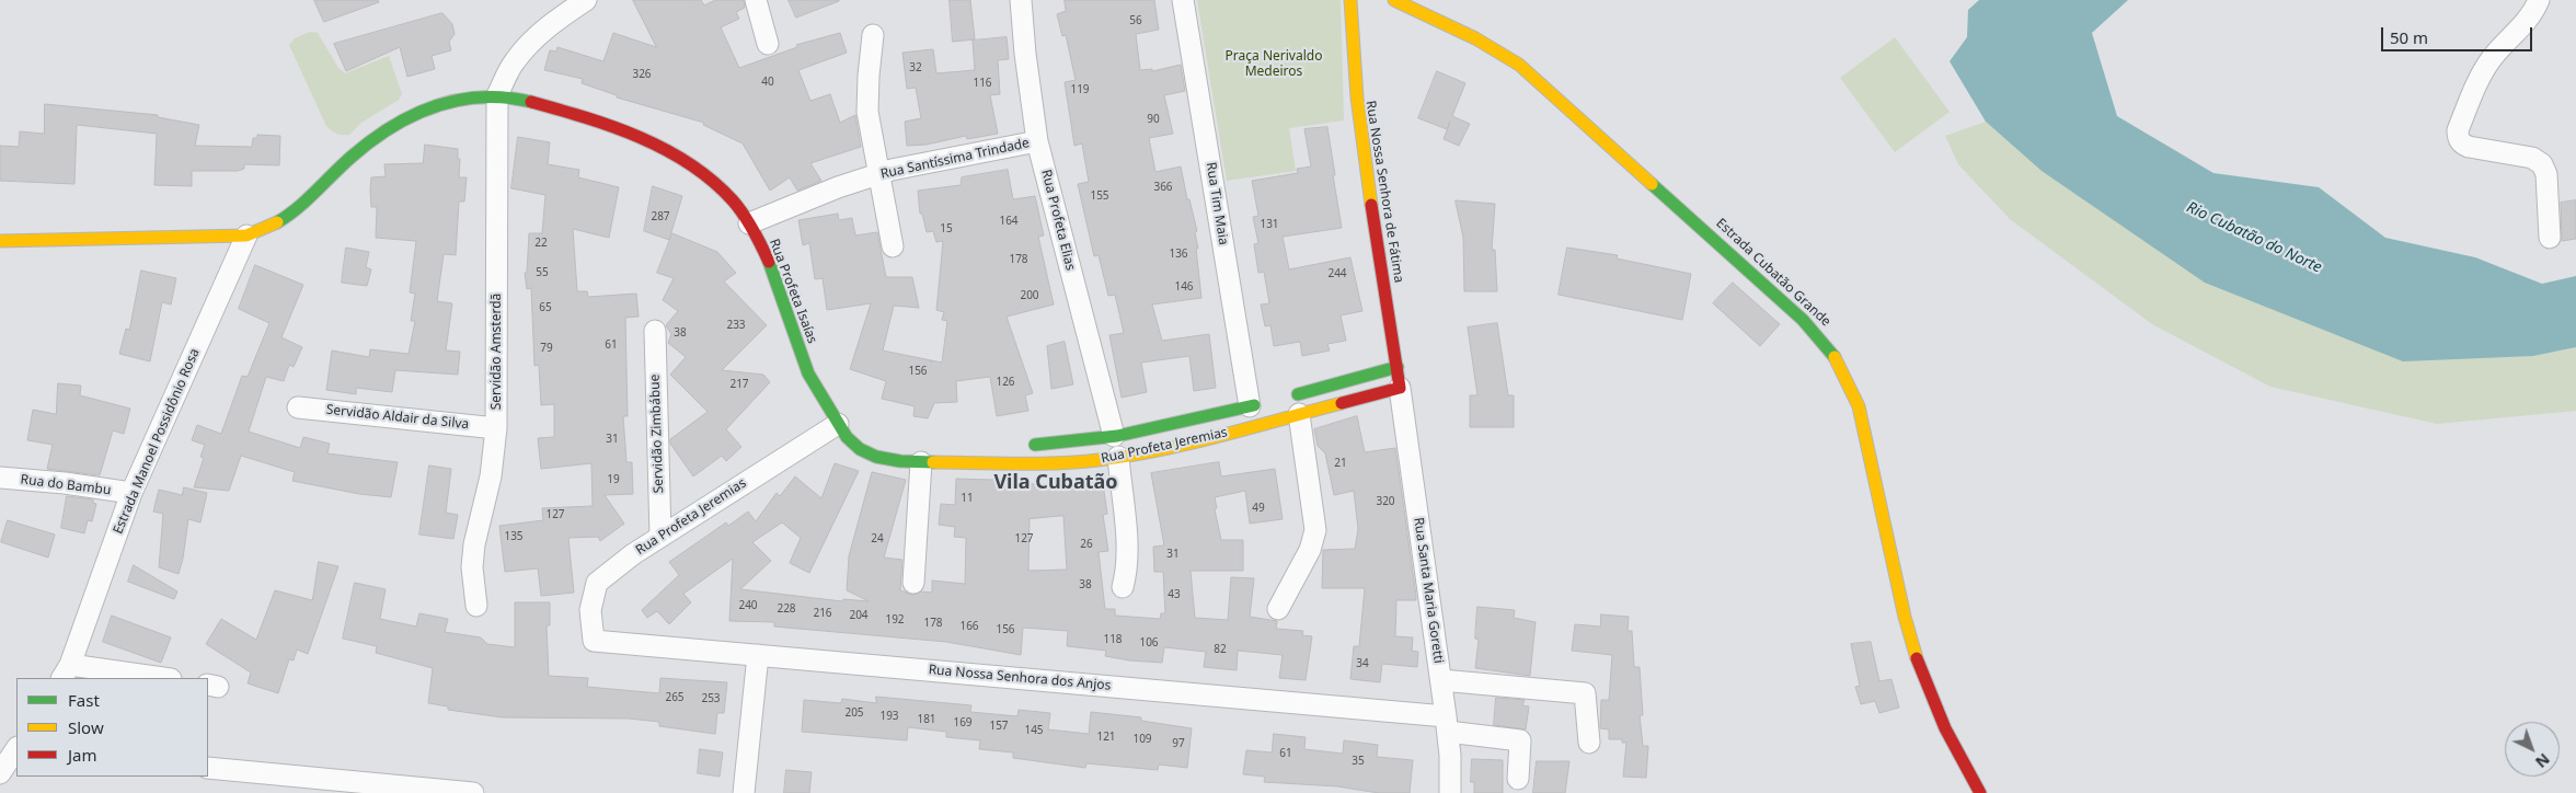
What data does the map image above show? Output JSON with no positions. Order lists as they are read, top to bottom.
{
  "streets": {
    "street": [
      "Rua Santíssima Trindade",
      "Rua Nossa Senhora de Fátima",
      "Rua Tim Maia",
      "Rua Profeta Elias",
      "Estrada Cubatão Grande",
      "Rua Profeta Isaías",
      "Servidão Amsterdã",
      "Servidão Aldair da Silva",
      "Servidão Zimbábue",
      "Estrada Manoel Possidônio Rosa",
      "Rua Profeta Jeremias",
      "Rua do Bambu",
      "Rua Santa Maria Goretti",
      "Rua Nossa Senhora dos Anjos"
    ]
  },
  "crossings": [
    ["Rua Santíssima Trindade", "Rua Profeta Elias"],
    ["Rua Santíssima Trindade", "Rua Profeta Isaías"],
    ["Rua Nossa Senhora de Fátima", "Rua Profeta Jeremias"],
    ["Rua Nossa Senhora de Fátima", "Rua Santa Maria Goretti"],
    ["Rua Tim Maia", "Rua Profeta Jeremias"],
    ["Rua Profeta Elias", "Rua Profeta Jeremias"],
    ["Rua Profeta Isaías", "Servidão Amsterdã"],
    ["Rua Profeta Isaías", "Rua Profeta Jeremias"],
    ["Servidão Amsterdã", "Servidão Aldair da Silva"],
    ["Servidão Zimbábue", "Rua Profeta Jeremias"],
    ["Estrada Manoel Possidônio Rosa", "Rua do Bambu"],
    ["Rua Profeta Jeremias", "Rua Santa Maria Goretti"],
    ["Rua Profeta Jeremias", "Rua Nossa Senhora dos Anjos"],
    ["Rua Santa Maria Goretti", "Rua Nossa Senhora dos Anjos"]
  ],
  "districts": ["Vila Cubatão"],
  "water": ["Rio Cubatão do Norte"],
  "parks": ["Praça Nerivaldo Medeiros"],
  "house_numbers": [
    "56",
    "32",
    "326",
    "40",
    "116",
    "119",
    "90",
    "366",
    "155",
    "287",
    "164",
    "131",
    "15",
    "22",
    "136",
    "178",
    "55",
    "244",
    "146",
    "200",
    "65",
    "233",
    "38",
    "61",
    "79",
    "156",
    "126",
    "217",
    "31",
    "21",
    "19",
    "11",
    "320",
    "49",
    "127",
    "135",
    "24",
    "127",
    "26",
    "31",
    "38",
    "43",
    "240",
    "228",
    "216",
    "204",
    "192",
    "178",
    "166",
    "156",
    "118",
    "106",
    "82",
    "34",
    "265",
    "253",
    "205",
    "193",
    "181",
    "169",
    "157",
    "145",
    "121",
    "109",
    "97",
    "61",
    "35"
  ],
  "legend": ["Fast", "Slow", "Jam"],
  "scale_bar": "50 m",
  "north": "bottom right"
}
